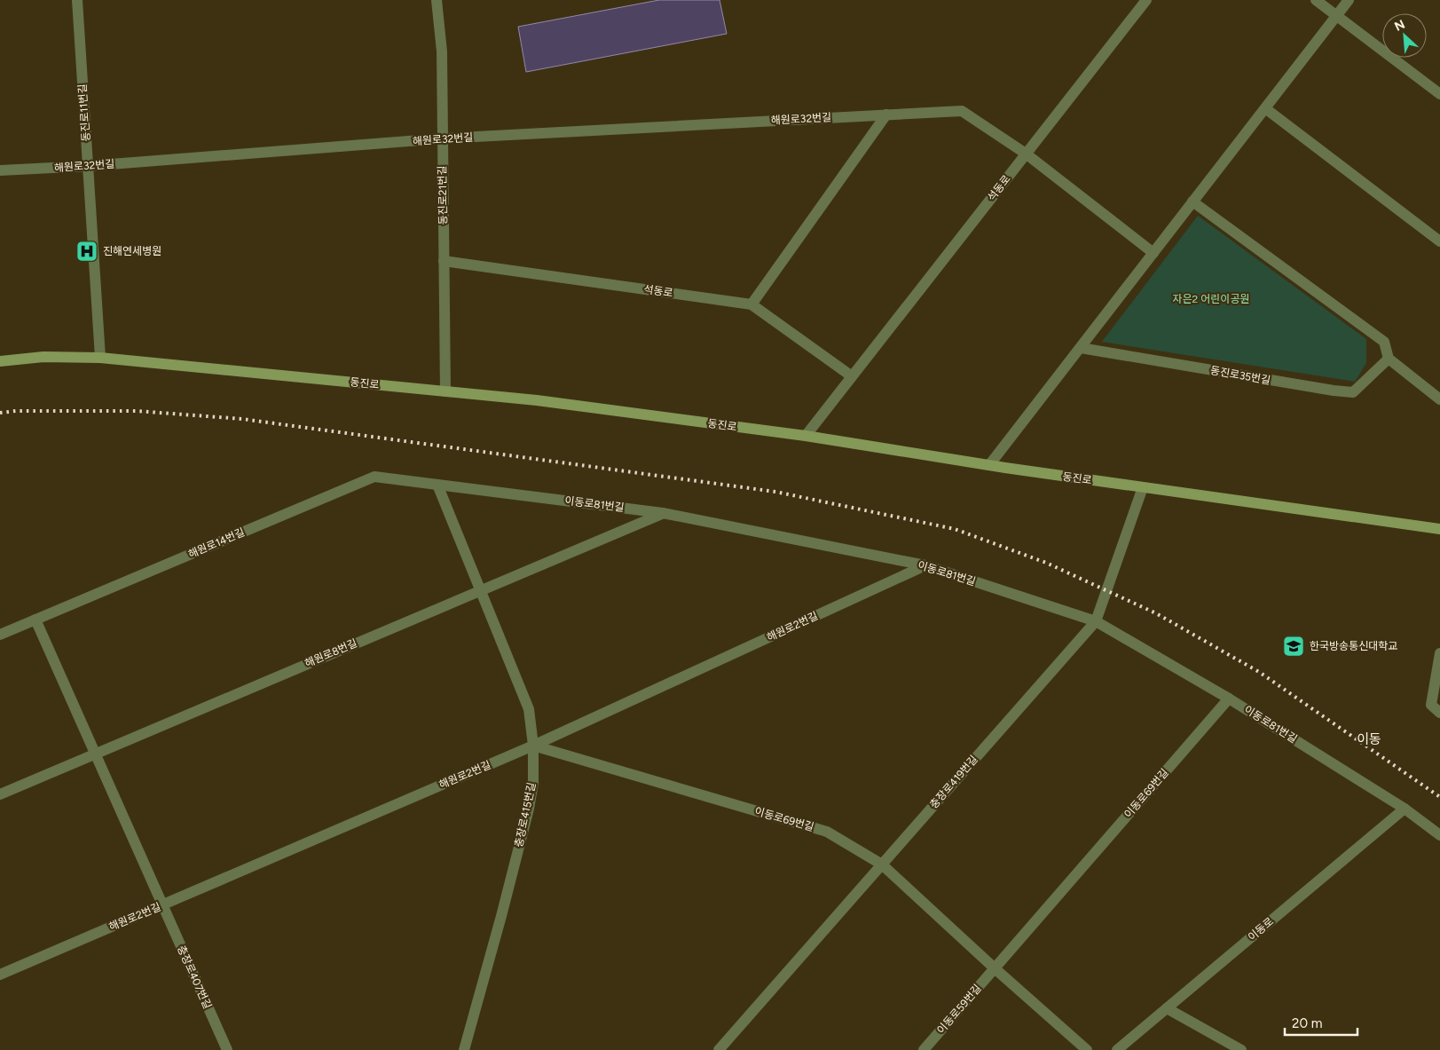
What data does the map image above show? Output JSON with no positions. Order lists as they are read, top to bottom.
{
  "streets": {
    "main road": ["동진로"],
    "street": [
      "동진로11번길",
      "해원로32번길",
      "석동로",
      "동진로21번길",
      "동진로35번길",
      "이동로81번길",
      "해원로14번길",
      "해원로2번길",
      "해원로8번길",
      "충장로419번길",
      "이동로69번길",
      "충장로415번길",
      "이동로",
      "충장로407번길",
      "이동로59번길"
    ]
  },
  "crossings": [
    ["동진로11번길", "해원로32번길"],
    ["동진로11번길", "동진로"],
    ["해원로32번길", "석동로"],
    ["해원로32번길", "동진로21번길"],
    ["석동로", "동진로21번길"],
    ["석동로", "동진로"],
    ["동진로21번길", "동진로"],
    ["동진로", "충장로419번길"],
    ["이동로81번길", "해원로14번길"],
    ["이동로81번길", "해원로2번길"],
    ["이동로81번길", "해원로8번길"],
    ["이동로81번길", "충장로419번길"],
    ["이동로81번길", "이동로69번길"],
    ["이동로81번길", "충장로415번길"],
    ["이동로81번길", "이동로"],
    ["해원로14번길", "충장로415번길"],
    ["해원로14번길", "충장로407번길"],
    ["해원로2번길", "이동로69번길"],
    ["해원로2번길", "충장로415번길"],
    ["해원로2번길", "충장로407번길"],
    ["해원로8번길", "충장로415번길"],
    ["해원로8번길", "충장로407번길"],
    ["충장로419번길", "이동로69번길"],
    ["이동로69번길", "충장로415번길"],
    ["이동로69번길", "이동로59번길"]
  ],
  "districts": ["이동"],
  "parks": ["자은2 어린이공원"],
  "places": {
    "hospital": ["진해연세병원"],
    "school or university": ["한국방송통신대학교"]
  },
  "scale_bar": "20 m",
  "north": "top left"
}
